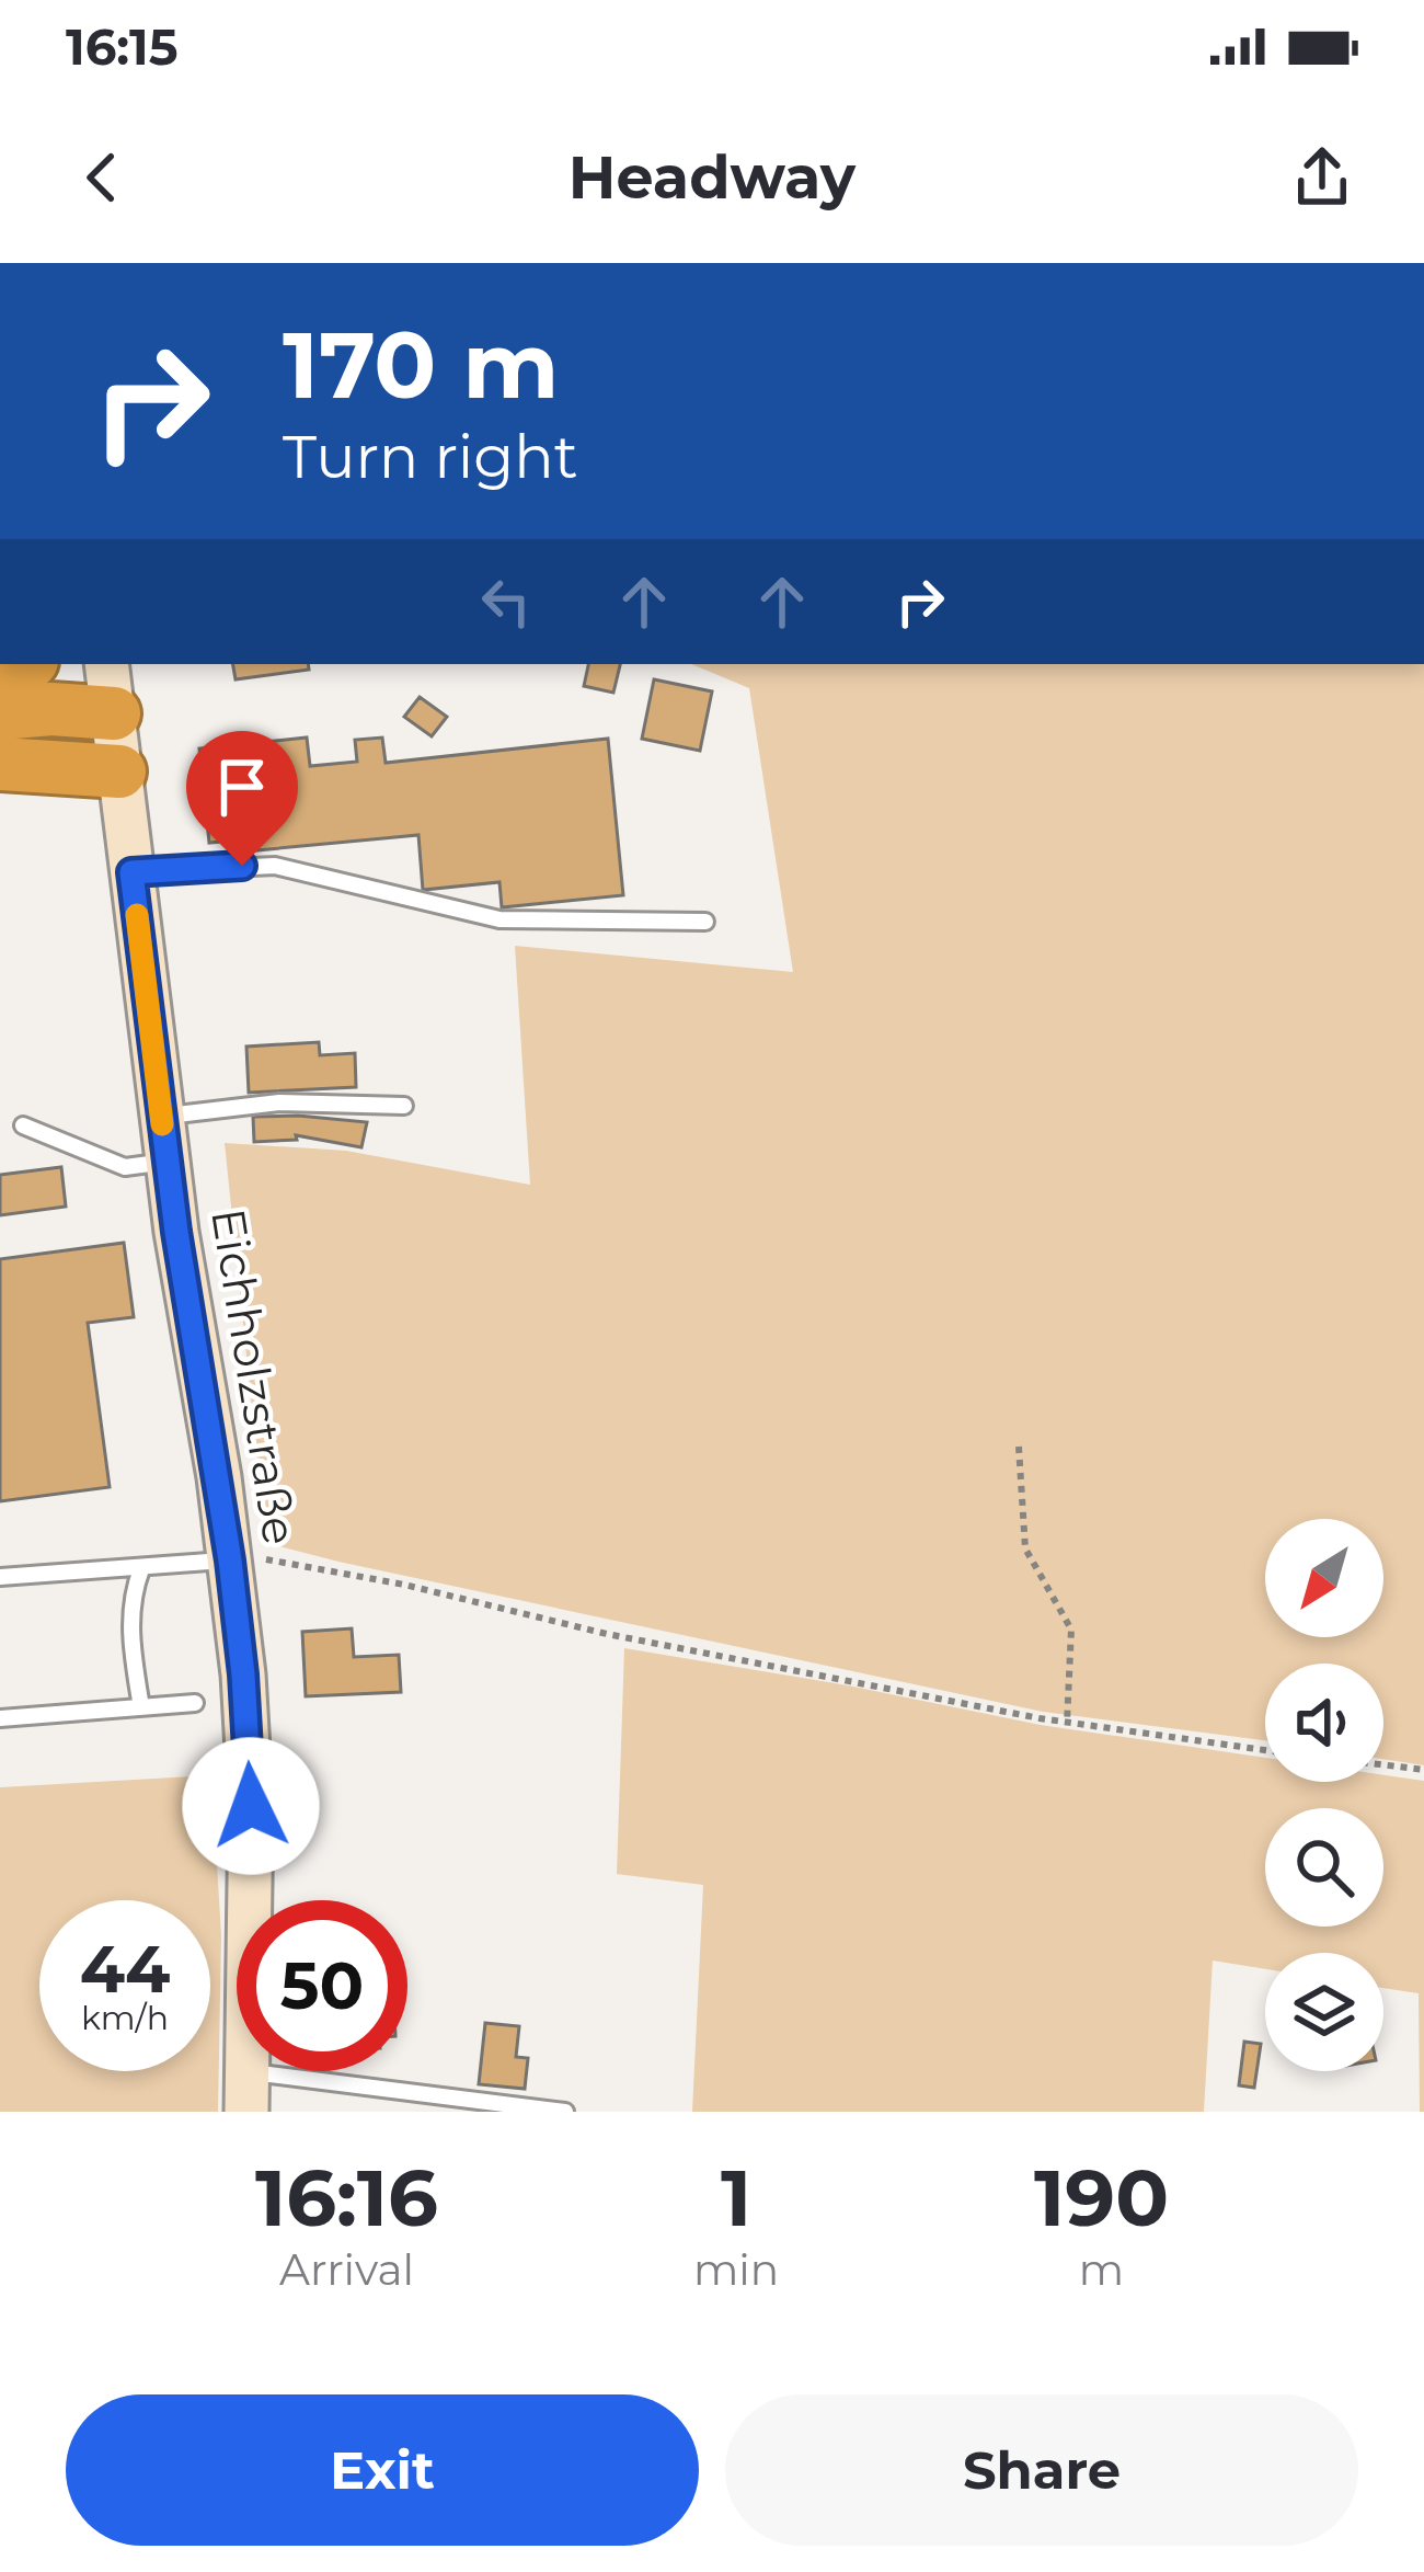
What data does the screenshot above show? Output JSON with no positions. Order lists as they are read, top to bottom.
{
  "streets": {
    "main road": ["Eichholzstraße"]
  },
  "north": "bottom left",
  "page": {
    "status": "16:15",
    "header": "Headway",
    "turn": ["170 m", "Turn right"],
    "speed": "44 km/h",
    "limit": "50",
    "eta": [
      "16:16",
      "Arrival",
      "1",
      "min",
      "190",
      "m"
    ],
    "buttons": ["Exit", "Share"]
  }
}
